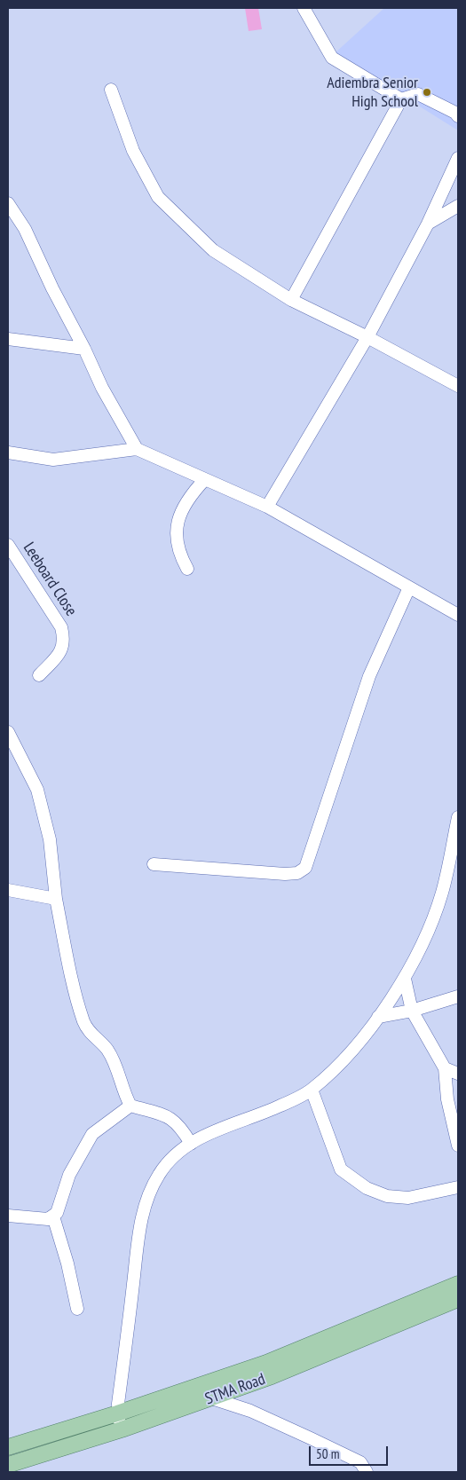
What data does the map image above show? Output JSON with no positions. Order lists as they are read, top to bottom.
{
  "streets": {
    "main road": ["STMA Road"],
    "street": ["Leeboard Close"]
  },
  "places": ["Adiembra Senior High School"],
  "scale_bar": "50 m"
}
